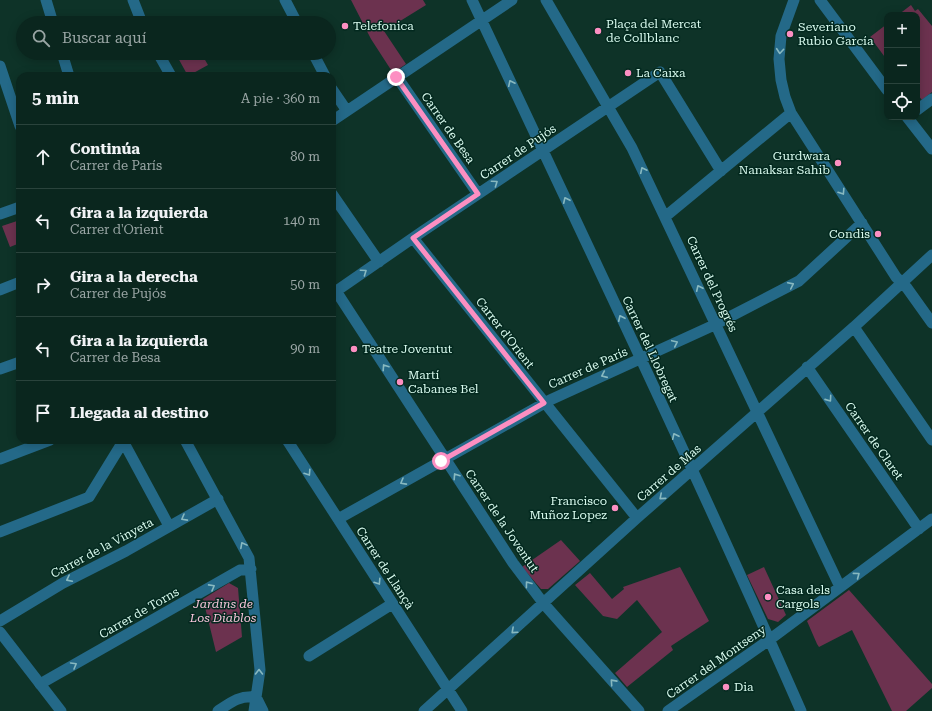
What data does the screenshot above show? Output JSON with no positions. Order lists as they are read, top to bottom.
{
  "streets": {
    "street": [
      "Carrer de Besa",
      "Carrer de Pujós",
      "Carrer del Progrés",
      "Carrer d'Orient",
      "Carrer del Llobregat",
      "Carrer de París",
      "Carrer de Claret",
      "Carrer de Mas",
      "Carrer de la Joventut",
      "Carrer de la Vinyeta",
      "Carrer de Llançà",
      "Carrer de Torns",
      "Carrer del Montseny"
    ]
  },
  "crossings": [
    ["Carrer de Besa", "Carrer de Pujós"],
    ["Carrer de Pujós", "Carrer del Progrés"],
    ["Carrer de Pujós", "Carrer d'Orient"],
    ["Carrer de Pujós", "Carrer del Llobregat"],
    ["Carrer del Progrés", "Carrer de París"],
    ["Carrer del Progrés", "Carrer de Mas"],
    ["Carrer del Progrés", "Carrer del Montseny"],
    ["Carrer d'Orient", "Carrer de París"],
    ["Carrer d'Orient", "Carrer de Mas"],
    ["Carrer del Llobregat", "Carrer de París"],
    ["Carrer del Llobregat", "Carrer de Mas"],
    ["Carrer del Llobregat", "Carrer del Montseny"],
    ["Carrer de París", "Carrer de la Joventut"],
    ["Carrer de París", "Carrer de Llançà"],
    ["Carrer de Claret", "Carrer de Mas"],
    ["Carrer de Claret", "Carrer del Montseny"],
    ["Carrer de Mas", "Carrer de la Joventut"],
    ["Carrer de Mas", "Carrer de Llançà"]
  ],
  "one_way": [
    "Carrer del Progrés",
    "Carrer del Llobregat",
    "Carrer de la Joventut",
    "Carrer de Torns"
  ],
  "parks": ["Jardins de Los Diablos"],
  "places": [
    "Telefonica",
    "Plaça del Mercat de Collblanc",
    "Severiano Rubio García",
    "La Caixa",
    "Gurdwara Nanaksar Sahib",
    "Condis",
    "Teatre Joventut",
    "Martí Cabanes Bel",
    "Francisco Muñoz Lopez",
    "Casa dels Cargols",
    "Dia"
  ],
  "page": {
    "map_buttons": ["+", "−"],
    "search": "Buscar aquí",
    "heading": ["5 min", "A pie · 360 m"],
    "list": [
      ["Continúa", "Carrer de París", "80 m"],
      ["Gira a la izquierda", "Carrer d'Orient", "140 m"],
      ["Gira a la derecha", "Carrer de Pujós", "50 m"],
      ["Gira a la izquierda", "Carrer de Besa", "90 m"],
      "Llegada al destino"
    ]
  }
}
